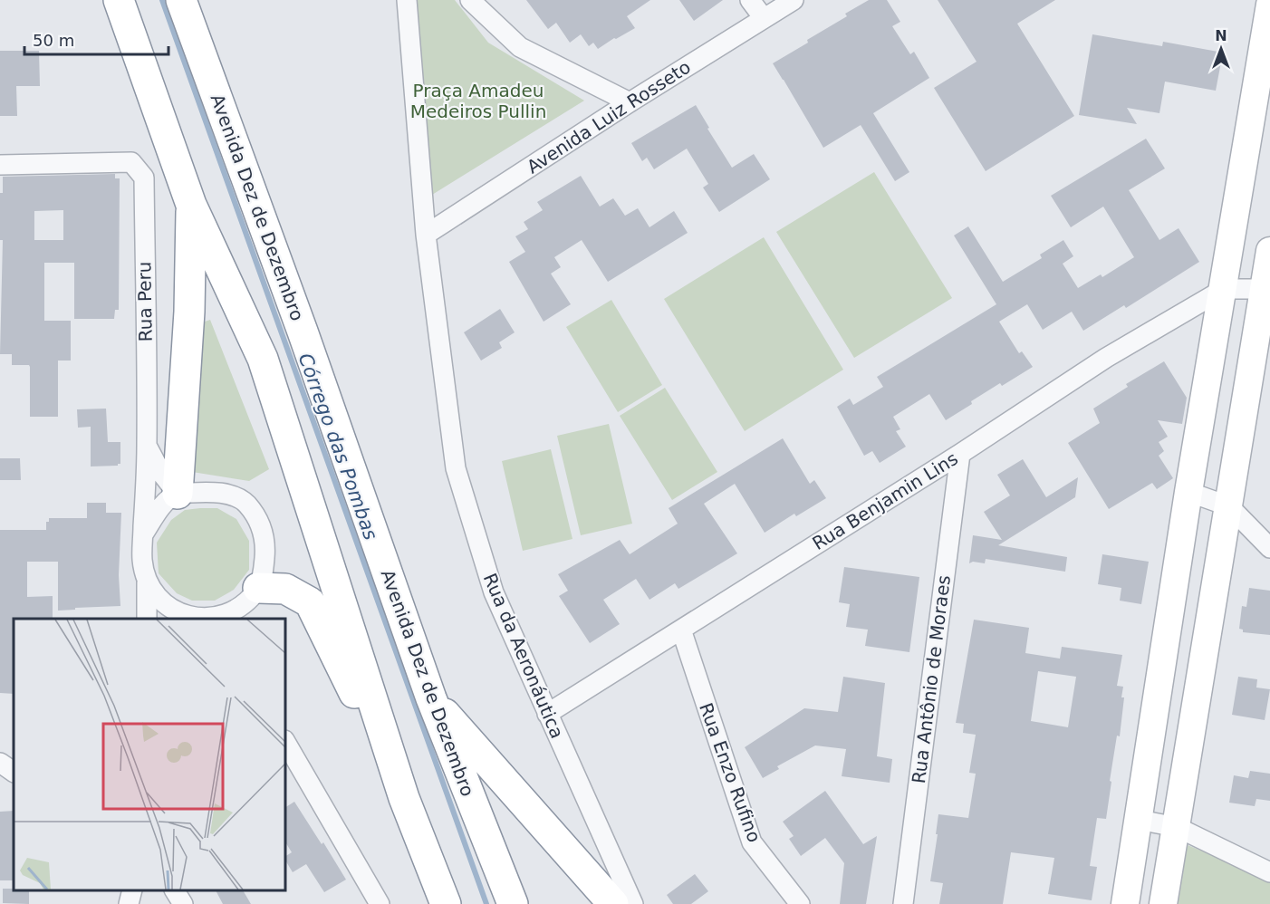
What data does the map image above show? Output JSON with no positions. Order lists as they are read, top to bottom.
{
  "streets": {
    "highway": ["Avenida Dez de Dezembro"],
    "street": [
      "Avenida Luiz Rosseto",
      "Rua Peru",
      "Rua Benjamin Lins",
      "Rua da Aeronáutica",
      "Rua Antônio de Moraes",
      "Rua Enzo Rufino"
    ]
  },
  "crossings": [
    ["Avenida Luiz Rosseto", "Rua da Aeronáutica"],
    ["Rua Benjamin Lins", "Rua da Aeronáutica"],
    ["Rua Benjamin Lins", "Rua Antônio de Moraes"],
    ["Rua Benjamin Lins", "Rua Enzo Rufino"]
  ],
  "water": ["Córrego das Pombas"],
  "parks": ["Praça Amadeu Medeiros Pullin"],
  "scale_bar": "50 m",
  "north": "top"
}
